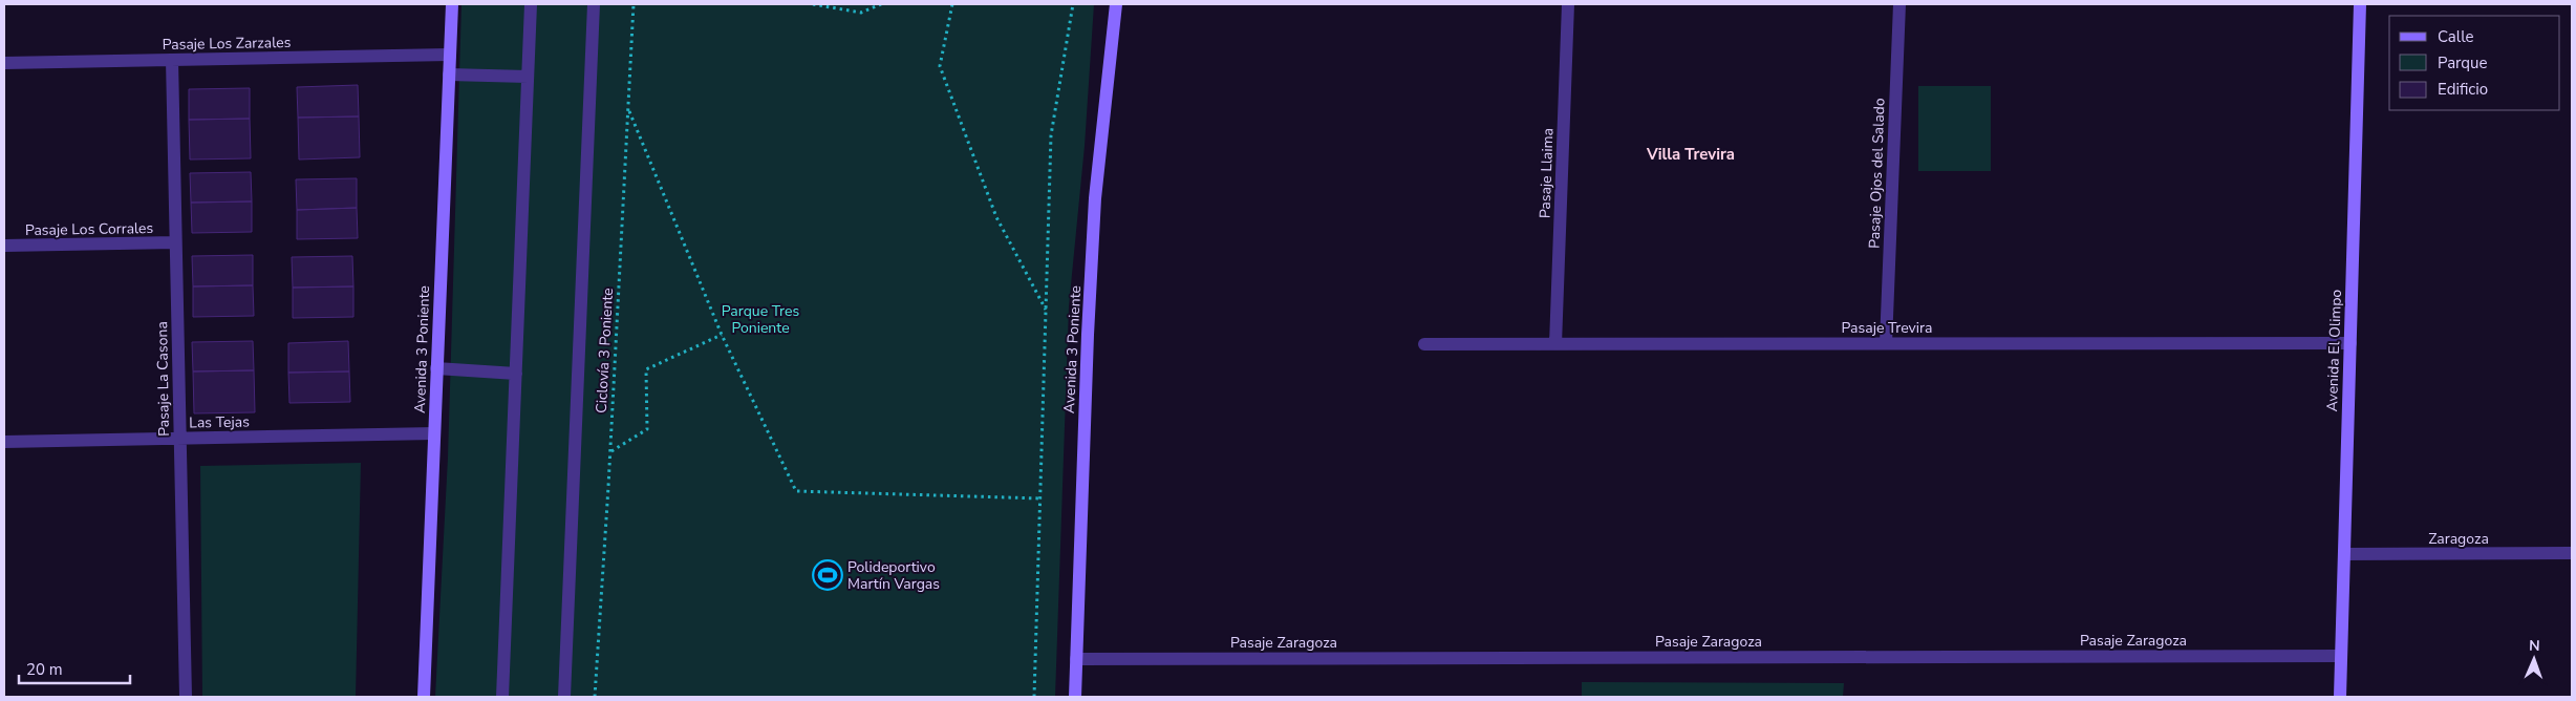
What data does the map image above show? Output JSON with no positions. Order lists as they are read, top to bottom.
{
  "streets": {
    "main road": ["Avenida 3 Poniente", "Avenida El Olimpo"],
    "street": [
      "Pasaje Los Zarzales",
      "Pasaje Llaima",
      "Pasaje Ojos del Salado",
      "Pasaje Los Corrales",
      "Pasaje Trevira",
      "Pasaje La Casona",
      "Las Tejas",
      "Zaragoza",
      "Pasaje Zaragoza"
    ],
    "path": ["Ciclovía 3 Poniente"]
  },
  "crossings": [
    ["Pasaje Los Zarzales", "Avenida 3 Poniente"],
    ["Pasaje Los Zarzales", "Pasaje La Casona"],
    ["Pasaje Llaima", "Pasaje Trevira"],
    ["Pasaje Ojos del Salado", "Pasaje Trevira"],
    ["Pasaje Los Corrales", "Pasaje La Casona"],
    ["Pasaje Trevira", "Avenida El Olimpo"],
    ["Avenida 3 Poniente", "Las Tejas"],
    ["Avenida 3 Poniente", "Pasaje Zaragoza"],
    ["Avenida El Olimpo", "Zaragoza"],
    ["Avenida El Olimpo", "Pasaje Zaragoza"],
    ["Pasaje La Casona", "Las Tejas"]
  ],
  "districts": ["Villa Trevira"],
  "parks": ["Parque Tres Poniente"],
  "places": {
    "sports": ["Polideportivo Martín Vargas"]
  },
  "legend": ["Calle", "Parque", "Edificio"],
  "scale_bar": "20 m",
  "north": "top"
}
